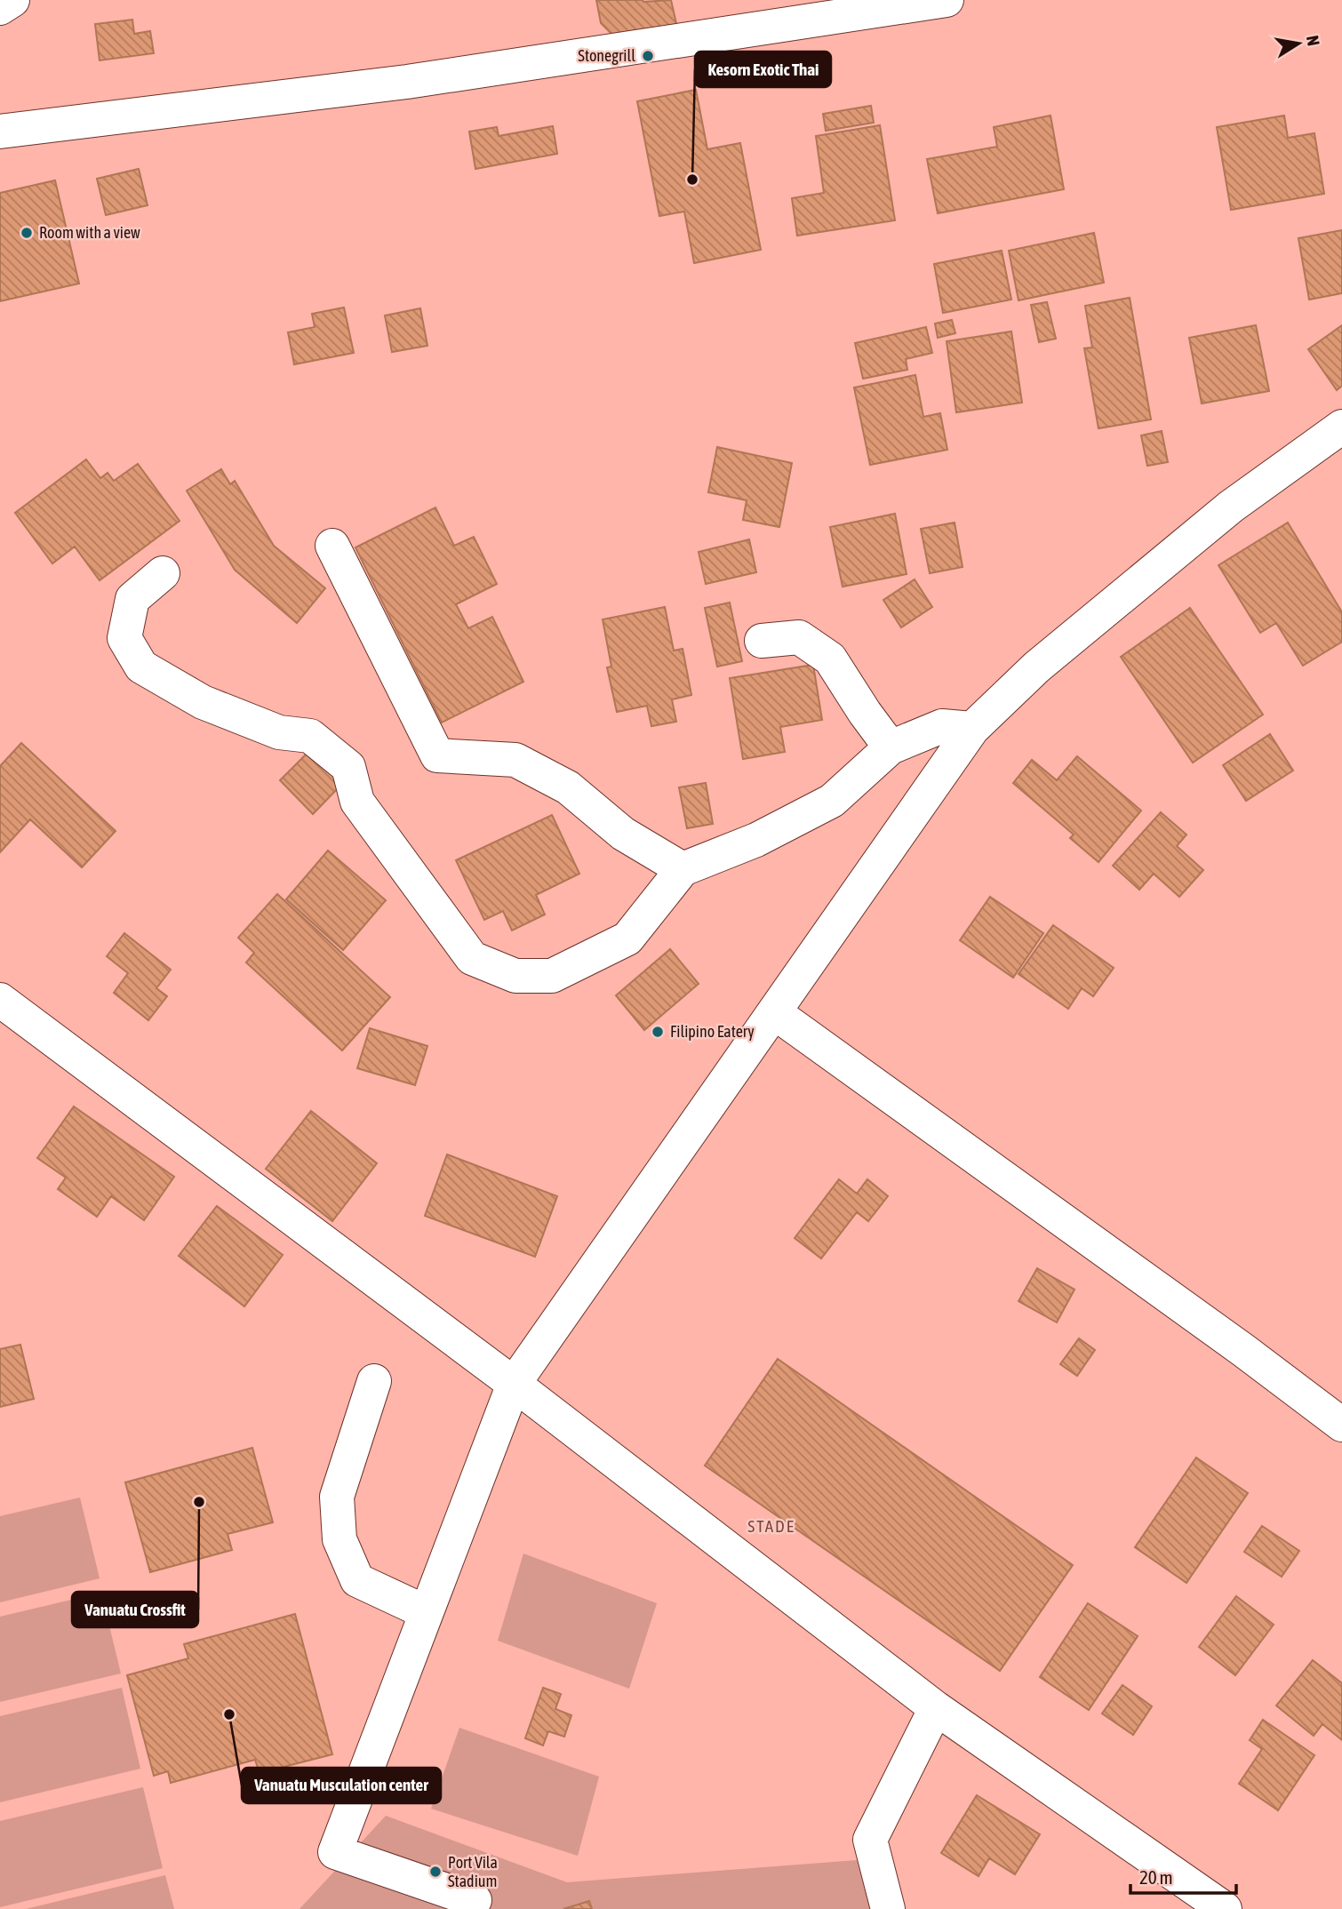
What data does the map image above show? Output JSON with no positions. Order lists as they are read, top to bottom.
{
  "districts": ["STADE"],
  "places": [
    "Stonegrill",
    "Kesorn Exotic Thai",
    "Room with a view",
    "Filipino Eatery",
    "Vanuatu Crossfit",
    "Vanuatu Musculation center",
    "Port Vila Stadium"
  ],
  "scale_bar": "20 m",
  "north": "right"
}
